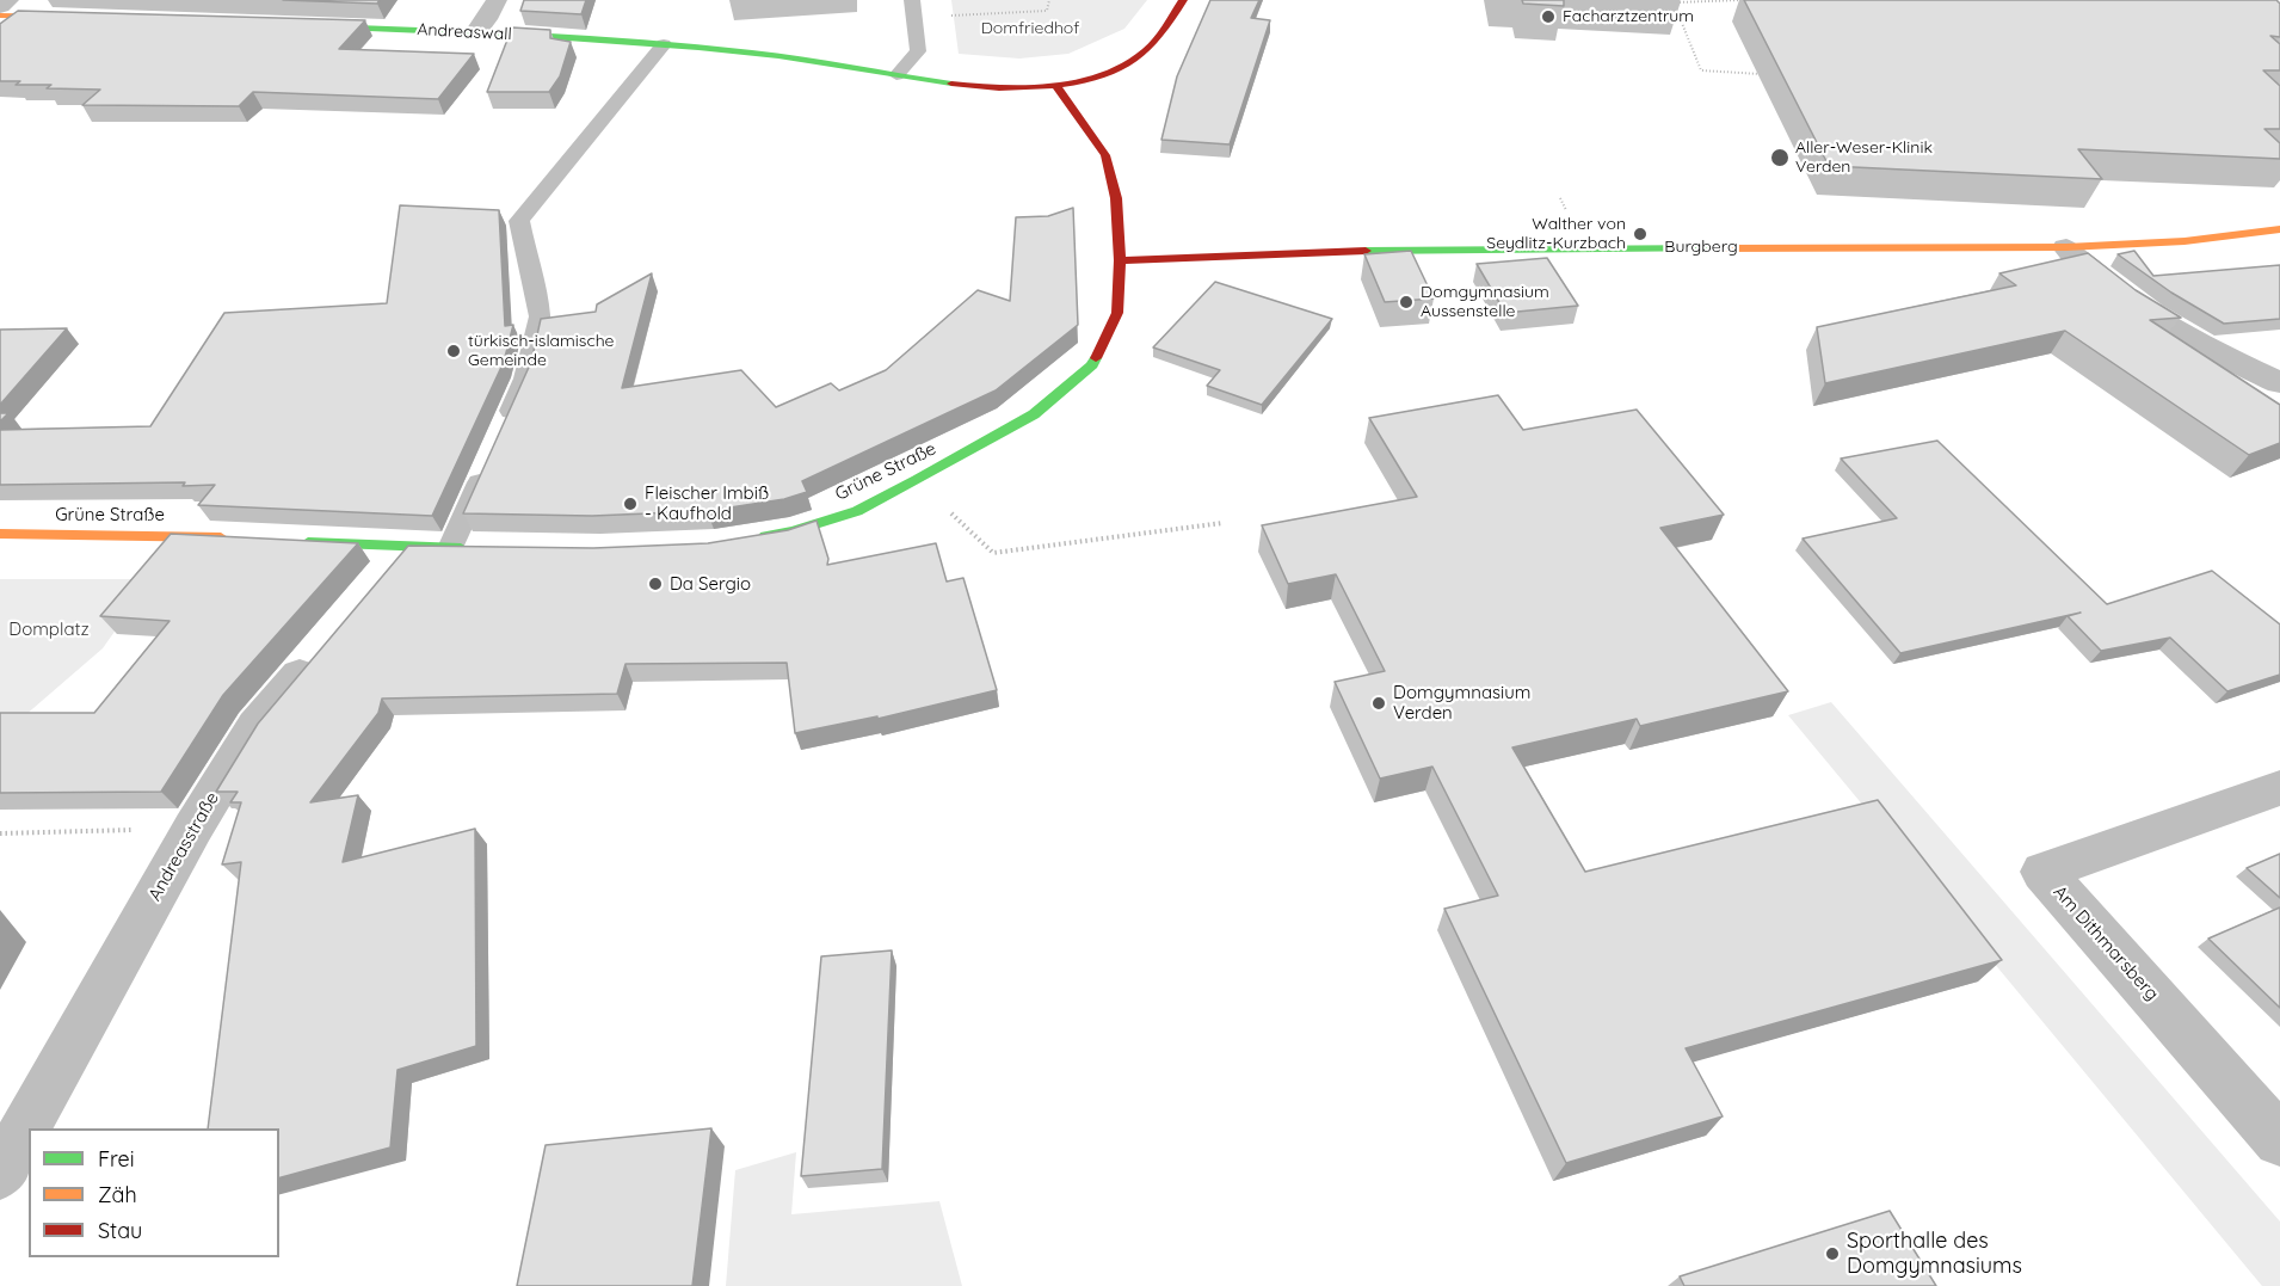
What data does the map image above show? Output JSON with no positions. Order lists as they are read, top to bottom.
{
  "streets": {
    "street": [
      "Andreaswall",
      "Burgberg",
      "Grüne Straße",
      "Andreasstraße",
      "Am Dithmarsberg"
    ]
  },
  "crossings": [
    ["Andreaswall", "Grüne Straße"],
    ["Burgberg", "Grüne Straße"]
  ],
  "parks": ["Domfriedhof", "Domplatz"],
  "places": [
    "Facharztzentrum",
    "Aller-Weser-Klinik Verden",
    "Walther von Seydlitz-Kurzbach",
    "Domgymnasium Aussenstelle",
    "türkisch-islamische Gemeinde",
    "Fleischer Imbiß - Kaufhold",
    "Da Sergio",
    "Domgymnasium Verden",
    "Sporthalle des Domgymnasiums"
  ],
  "legend": ["Frei", "Zäh", "Stau"]
}
